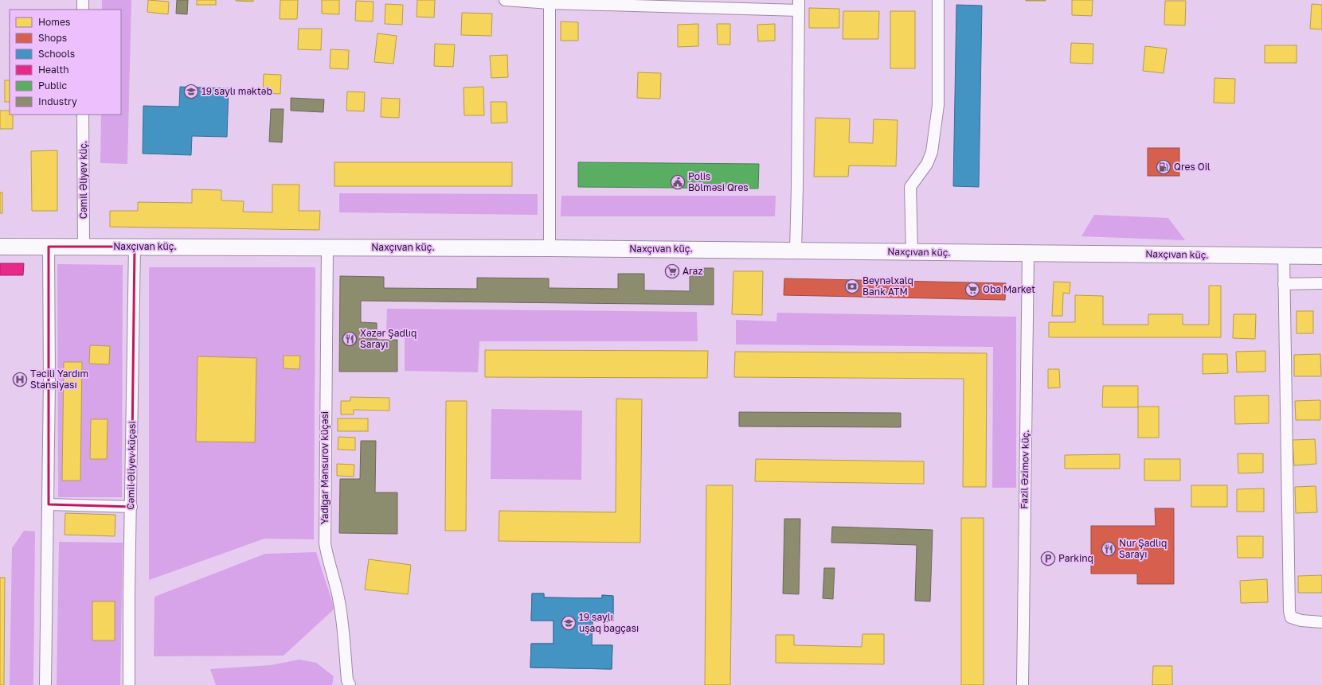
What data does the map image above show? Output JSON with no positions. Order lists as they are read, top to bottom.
{
  "streets": {
    "street": [
      "Cəmil Əliyev küç.",
      "Naxçıvan küç.",
      "Cəmil Əliyev küçəsi",
      "Yadigar Mənsurov küçəsi",
      "Fazil Əzimov küç."
    ]
  },
  "crossings": [
    ["Cəmil Əliyev küç.", "Naxçıvan küç."],
    ["Naxçıvan küç.", "Cəmil Əliyev küçəsi"],
    ["Naxçıvan küç.", "Yadigar Mənsurov küçəsi"],
    ["Naxçıvan küç.", "Fazil Əzimov küç."]
  ],
  "places": {
    "school or university": ["19 saylı məktəb", "19 saylı uşaq bağçası"],
    "fuel station": ["Qres Oil"],
    "public building": ["Polis Bölməsi Qres"],
    "supermarket": ["Araz", "Oba Market"],
    "bank": ["Beynəlxalq Bank ATM"],
    "restaurant": ["Xəzər Şadlıq Sarayı", "Nur Şadlıq Sarayı"],
    "hospital": ["Təcili Yardım Stansiyası"],
    "parking": ["Parkinq"]
  },
  "legend": [
    "Homes",
    "Shops",
    "Schools",
    "Health",
    "Public",
    "Industry"
  ]
}
